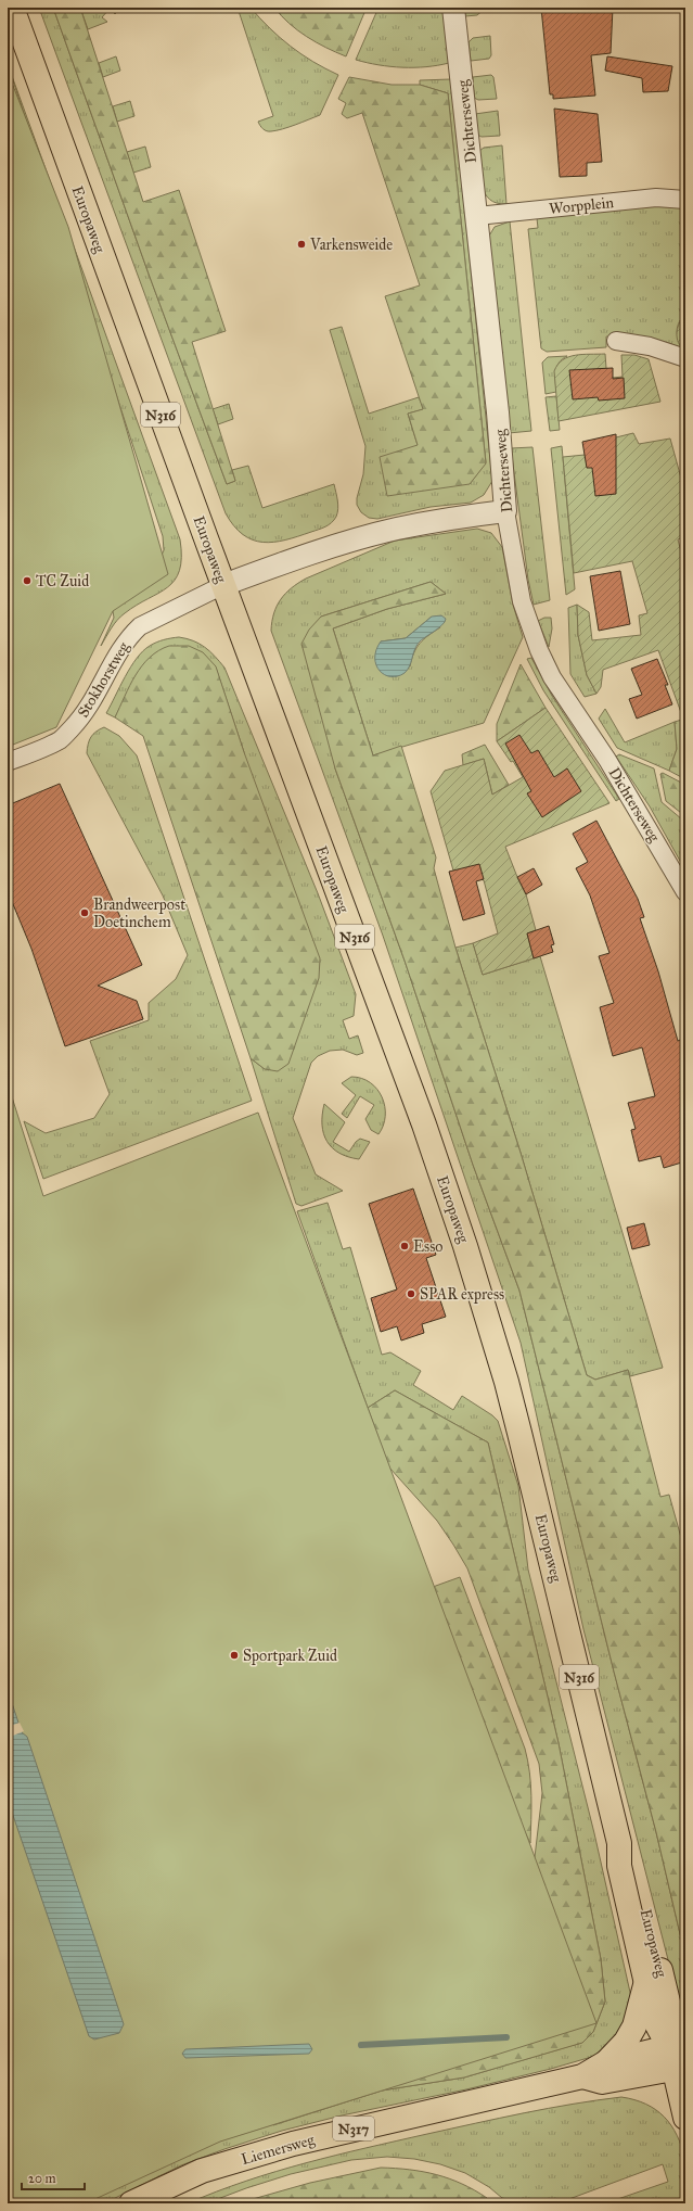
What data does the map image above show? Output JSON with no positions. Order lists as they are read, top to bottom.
{
  "streets": {
    "main road": [
      "Europaweg",
      "N316",
      "N317",
      "Liemersweg"
    ],
    "street": ["Dichterseweg", "Worpplein", "Stokhorstweg"]
  },
  "crossings": [
    ["Dichterseweg", "Worpplein"],
    ["Europaweg", "Stokhorstweg"],
    ["Europaweg", "Liemersweg"]
  ],
  "places": [
    "Varkensweide",
    "TC Zuid",
    "Brandweerpost Doetinchem",
    "Esso",
    "SPAR express",
    "Sportpark Zuid"
  ],
  "scale_bar": "20 m"
}
